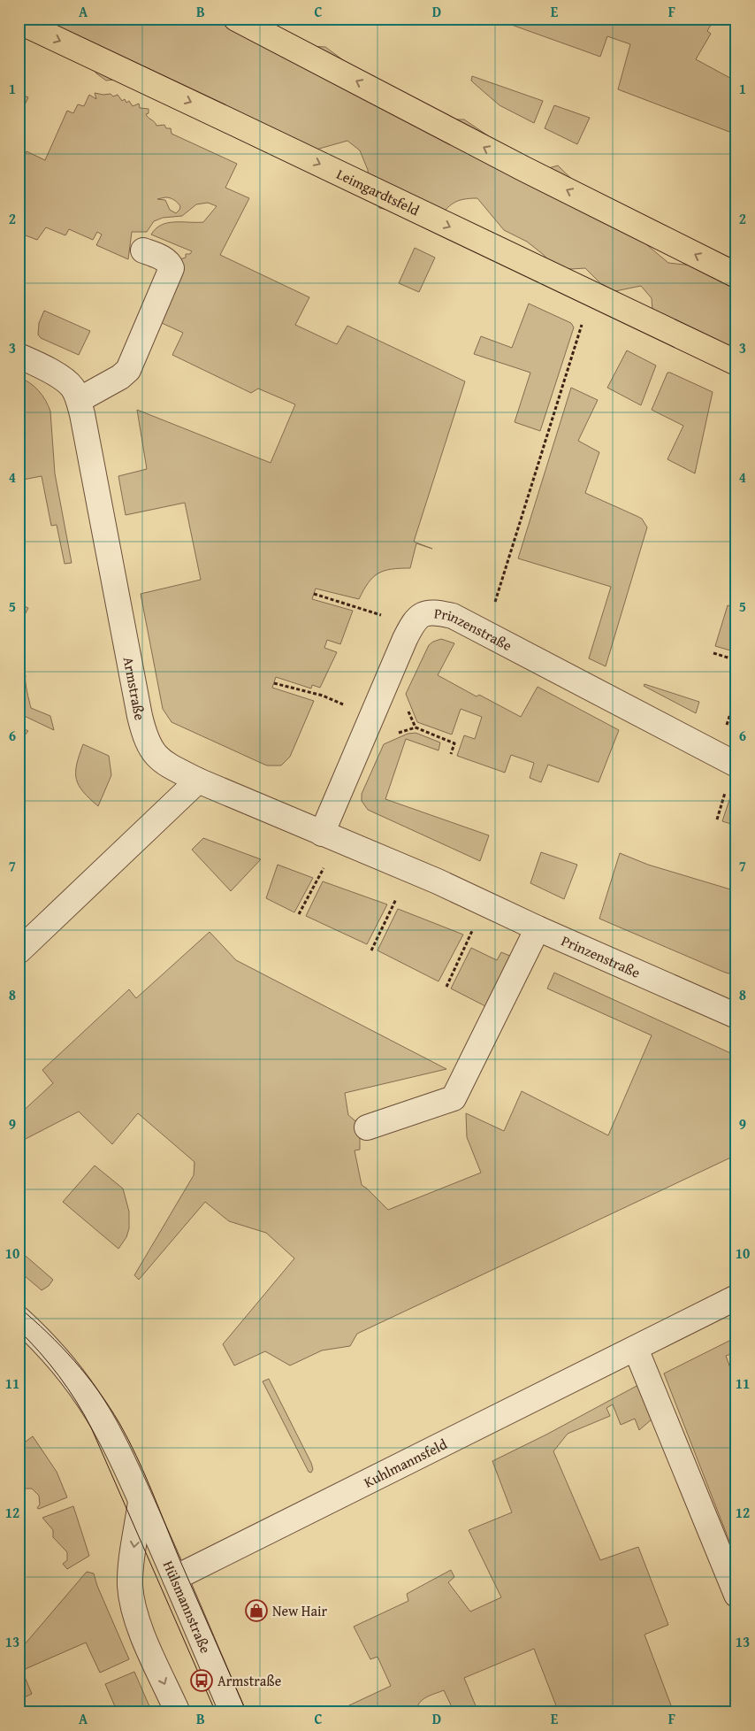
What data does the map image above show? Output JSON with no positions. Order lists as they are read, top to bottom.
{
  "streets": {
    "main road": ["Leimgardtsfeld"],
    "street": [
      "Prinzenstraße",
      "Armstraße",
      "Kuhlmannsfeld",
      "Hülsmannstraße"
    ]
  },
  "crossings": [
    ["Prinzenstraße", "Armstraße"],
    ["Kuhlmannsfeld", "Hülsmannstraße"]
  ],
  "places": {
    "shop": ["New Hair"],
    "bus stop": ["Armstraße"]
  },
  "grid": {
    "columns": [
      "A",
      "B",
      "C",
      "D",
      "E",
      "F"
    ],
    "rows": [
      "1",
      "2",
      "3",
      "4",
      "5",
      "6",
      "7",
      "8",
      "9",
      "10",
      "11",
      "12",
      "13"
    ]
  }
}
